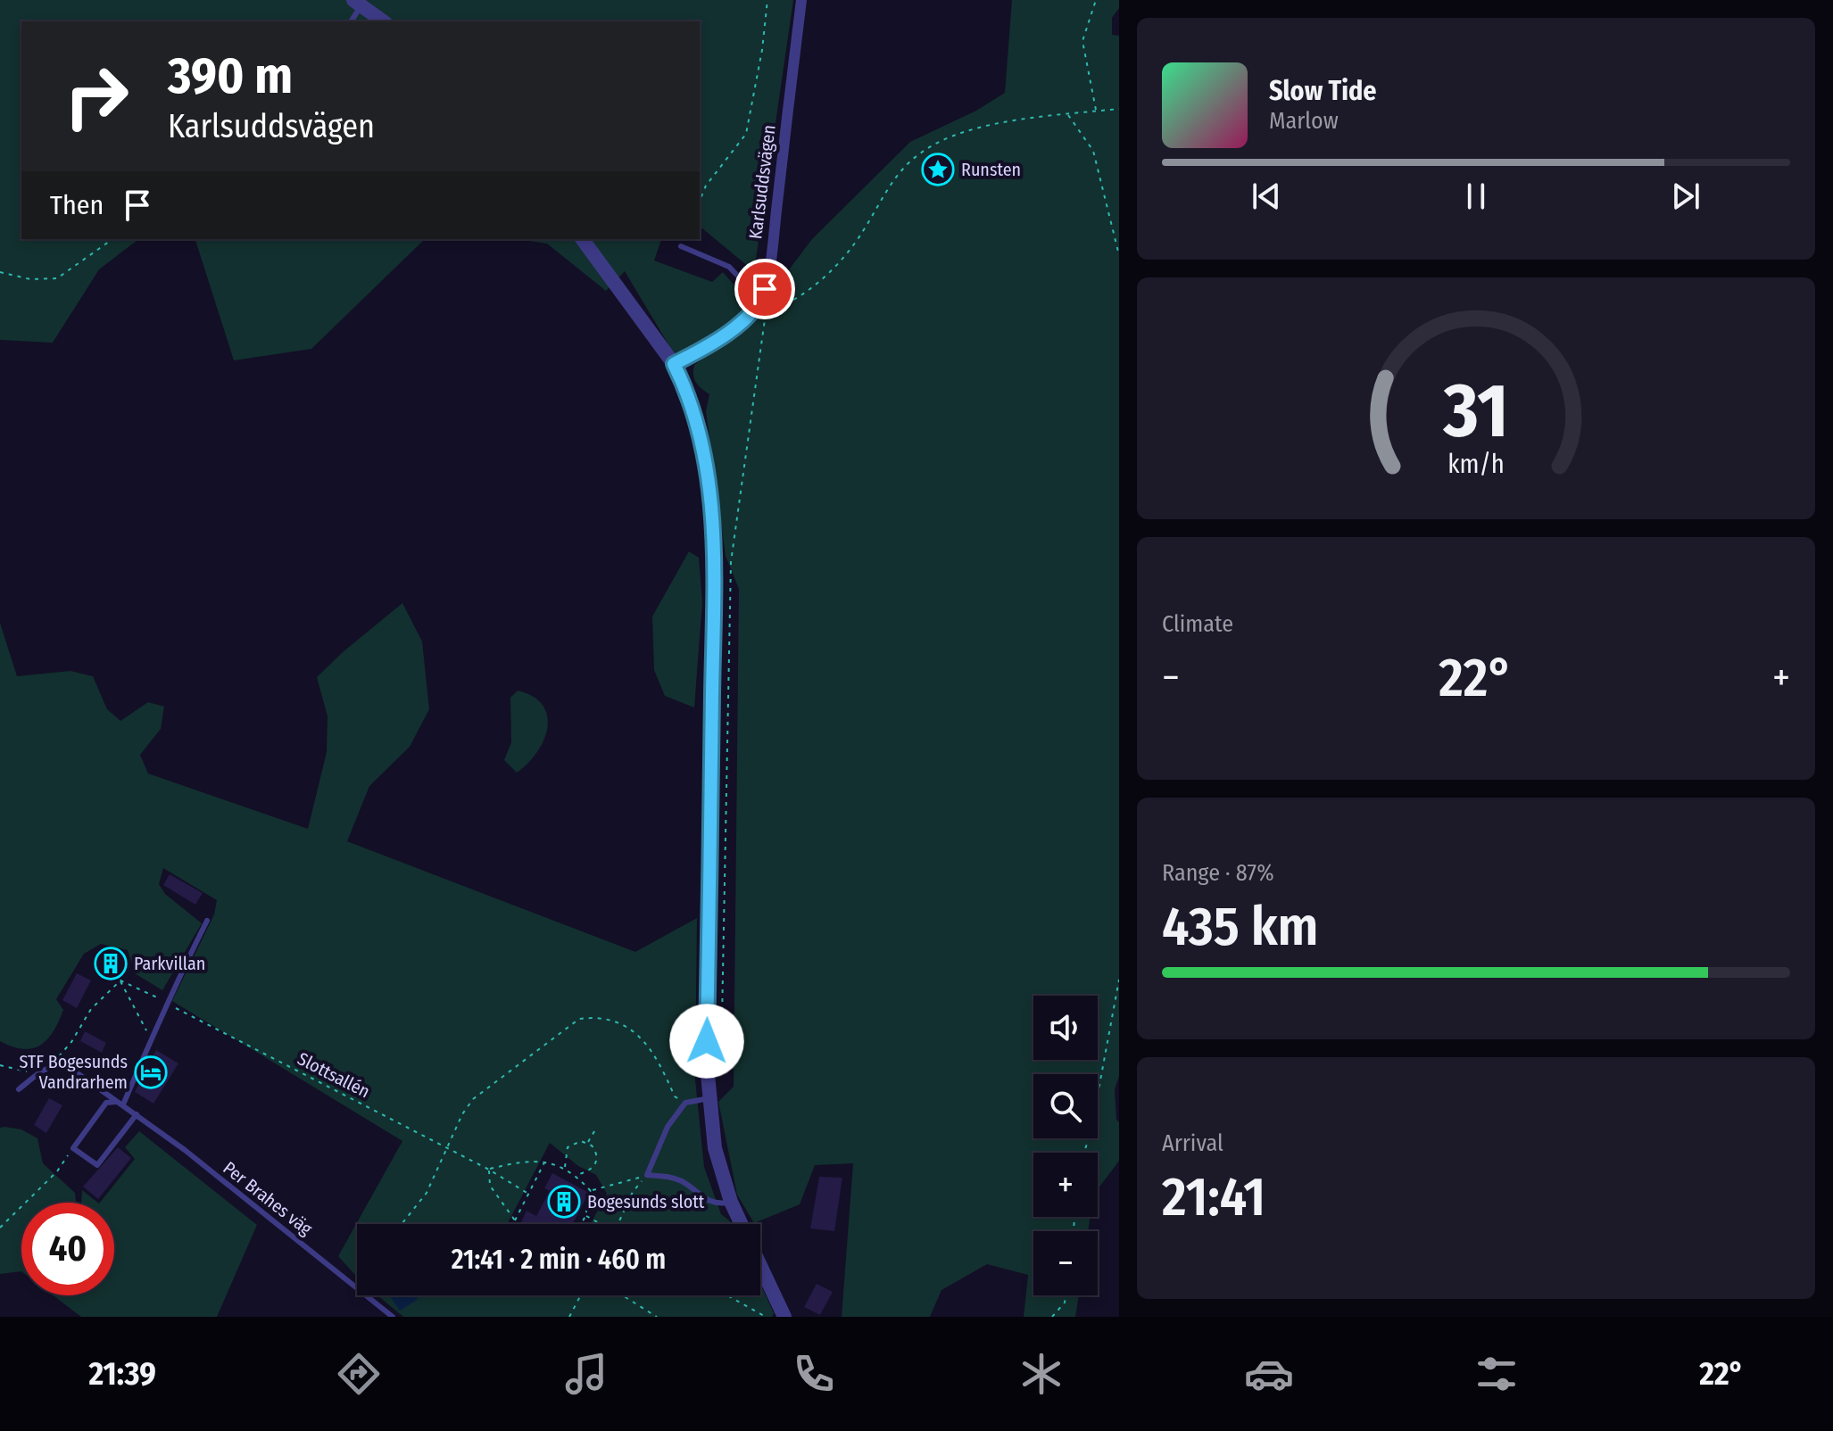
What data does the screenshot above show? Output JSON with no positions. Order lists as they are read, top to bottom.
{
  "streets": {
    "street": ["Karlsuddsvägen"],
    "lane": ["Per Brahes väg"],
    "path": ["Slottsallén"]
  },
  "places": {
    "place": ["Runsten"],
    "building": ["Parkvillan", "Bogesunds slott"],
    "hotel": ["STF Bogesunds Vandrarhem"]
  },
  "page": {
    "turn": ["390 m", "Karlsuddsvägen"],
    "song": ["Slow Tide", "Marlow"],
    "then": "Then",
    "tile": [
      "Climate",
      ["Range · 87%", "435 km"],
      ["Arrival", "21:41"]
    ],
    "heat": ["−", "22°", "+"],
    "map_buttons": ["+", "−"],
    "limit": "40",
    "trip": "21:41 · 2 min · 460 m",
    "tabs": ["21:39", "22°"],
    "gauge": ["31", "km/h"]
  }
}
